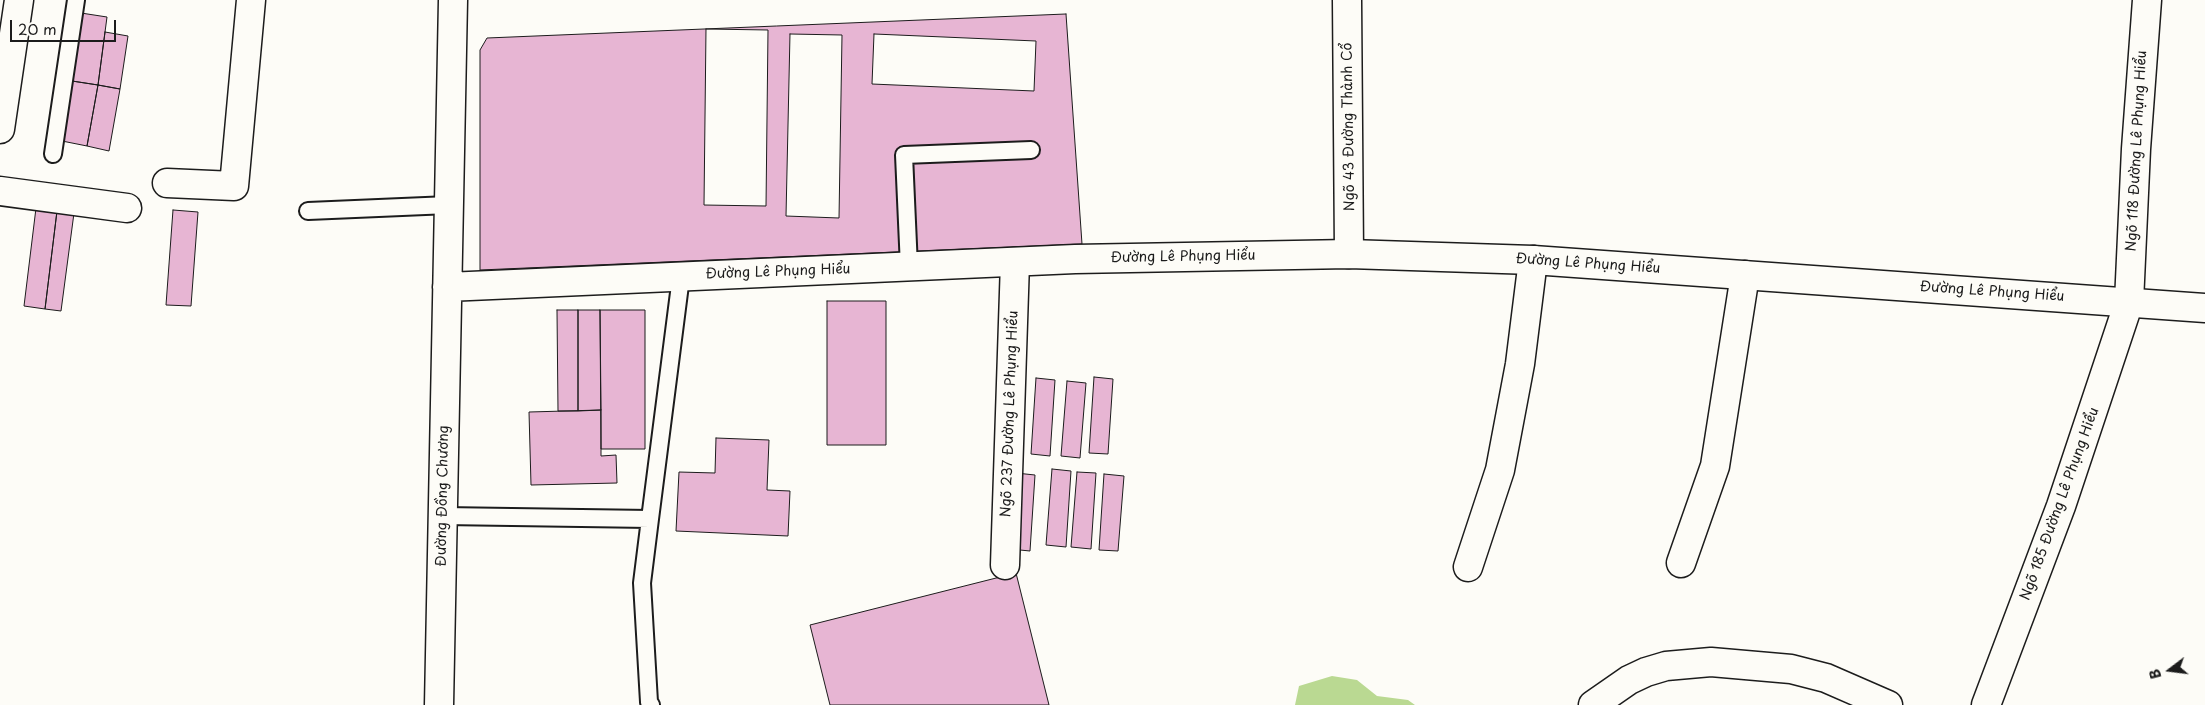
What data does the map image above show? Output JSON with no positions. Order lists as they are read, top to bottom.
{
  "streets": {
    "street": [
      "Ngõ 43 Đường Thành Cổ",
      "Ngõ 118 Đường Lê Phụng Hiểu",
      "Đường Lê Phụng Hiểu",
      "Ngõ 237 Đường Lê Phụng Hiểu",
      "Đường Đồng Chương",
      "Ngõ 185 Đường Lê Phụng Hiểu"
    ]
  },
  "crossings": [
    ["Ngõ 43 Đường Thành Cổ", "Đường Lê Phụng Hiểu"],
    ["Ngõ 118 Đường Lê Phụng Hiểu", "Đường Lê Phụng Hiểu"],
    ["Ngõ 118 Đường Lê Phụng Hiểu", "Ngõ 185 Đường Lê Phụng Hiểu"],
    ["Đường Lê Phụng Hiểu", "Ngõ 237 Đường Lê Phụng Hiểu"],
    ["Đường Lê Phụng Hiểu", "Đường Đồng Chương"],
    ["Đường Lê Phụng Hiểu", "Ngõ 185 Đường Lê Phụng Hiểu"]
  ],
  "scale_bar": "20 m",
  "north": "left"
}
